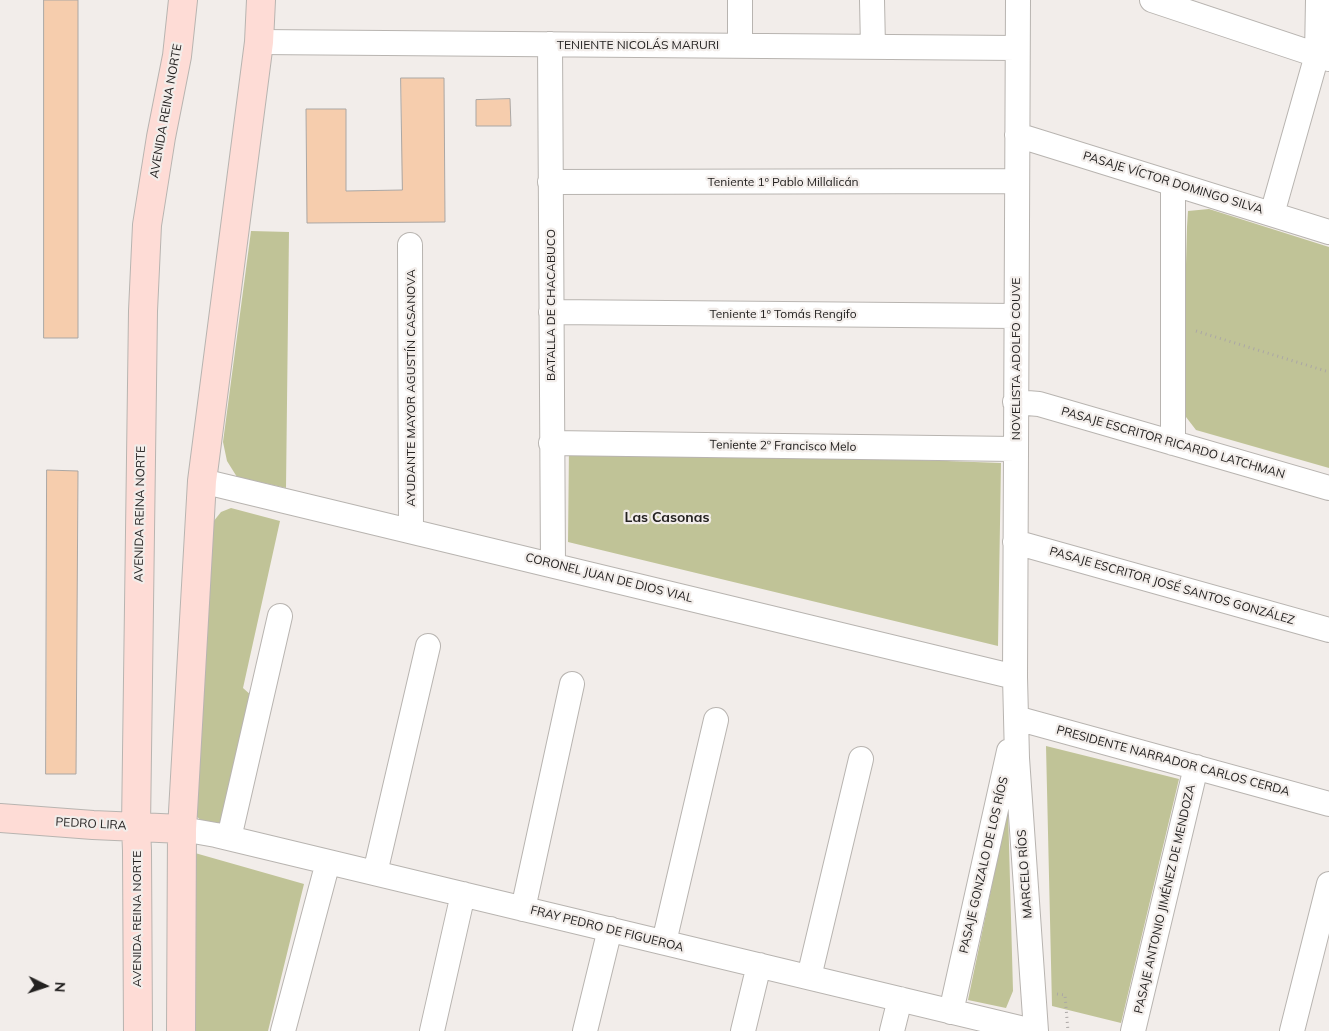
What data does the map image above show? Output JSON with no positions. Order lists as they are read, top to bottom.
{
  "streets": {
    "street": [
      "TENIENTE NICOLÁS MARURI",
      "AVENIDA REINA NORTE",
      "Teniente 1º Pablo Millalicán",
      "PASAJE VÍCTOR DOMINGO SILVA",
      "BATALLA DE CHACABUCO",
      "Teniente 1º Tomás Rengifo",
      "NOVELISTA ADOLFO COUVE",
      "AYUDANTE MAYOR AGUSTÍN CASANOVA",
      "PASAJE ESCRITOR RICARDO LATCHMAN",
      "Teniente 2º Francisco Melo",
      "CORONEL JUAN DE DIOS VIAL",
      "PASAJE ESCRITOR JOSÉ SANTOS GONZÁLEZ",
      "PRESIDENTE NARRADOR CARLOS CERDA",
      "PEDRO LIRA",
      "PASAJE GONZALO DE LOS RÍOS",
      "MARCELO RÍOS",
      "PASAJE ANTONIO JIMÉNEZ DE MENDOZA",
      "FRAY PEDRO DE FIGUEROA"
    ]
  },
  "crossings": [
    ["TENIENTE NICOLÁS MARURI", "BATALLA DE CHACABUCO"],
    ["TENIENTE NICOLÁS MARURI", "NOVELISTA ADOLFO COUVE"],
    ["AVENIDA REINA NORTE", "PEDRO LIRA"],
    ["Teniente 1º Pablo Millalicán", "BATALLA DE CHACABUCO"],
    ["Teniente 1º Pablo Millalicán", "NOVELISTA ADOLFO COUVE"],
    ["PASAJE VÍCTOR DOMINGO SILVA", "NOVELISTA ADOLFO COUVE"],
    ["BATALLA DE CHACABUCO", "Teniente 1º Tomás Rengifo"],
    ["BATALLA DE CHACABUCO", "Teniente 2º Francisco Melo"],
    ["BATALLA DE CHACABUCO", "CORONEL JUAN DE DIOS VIAL"],
    ["Teniente 1º Tomás Rengifo", "NOVELISTA ADOLFO COUVE"],
    ["NOVELISTA ADOLFO COUVE", "PASAJE ESCRITOR RICARDO LATCHMAN"],
    ["NOVELISTA ADOLFO COUVE", "Teniente 2º Francisco Melo"],
    ["NOVELISTA ADOLFO COUVE", "CORONEL JUAN DE DIOS VIAL"],
    ["NOVELISTA ADOLFO COUVE", "PASAJE ESCRITOR JOSÉ SANTOS GONZÁLEZ"],
    ["NOVELISTA ADOLFO COUVE", "PRESIDENTE NARRADOR CARLOS CERDA"],
    ["NOVELISTA ADOLFO COUVE", "PASAJE GONZALO DE LOS RÍOS"],
    ["NOVELISTA ADOLFO COUVE", "MARCELO RÍOS"],
    ["AYUDANTE MAYOR AGUSTÍN CASANOVA", "CORONEL JUAN DE DIOS VIAL"],
    ["PRESIDENTE NARRADOR CARLOS CERDA", "PASAJE GONZALO DE LOS RÍOS"],
    ["PRESIDENTE NARRADOR CARLOS CERDA", "MARCELO RÍOS"],
    ["PRESIDENTE NARRADOR CARLOS CERDA", "PASAJE ANTONIO JIMÉNEZ DE MENDOZA"],
    ["PEDRO LIRA", "FRAY PEDRO DE FIGUEROA"],
    ["PASAJE GONZALO DE LOS RÍOS", "MARCELO RÍOS"],
    ["PASAJE GONZALO DE LOS RÍOS", "FRAY PEDRO DE FIGUEROA"],
    ["MARCELO RÍOS", "FRAY PEDRO DE FIGUEROA"]
  ],
  "districts": ["Las Casonas"],
  "north": "right"
}
